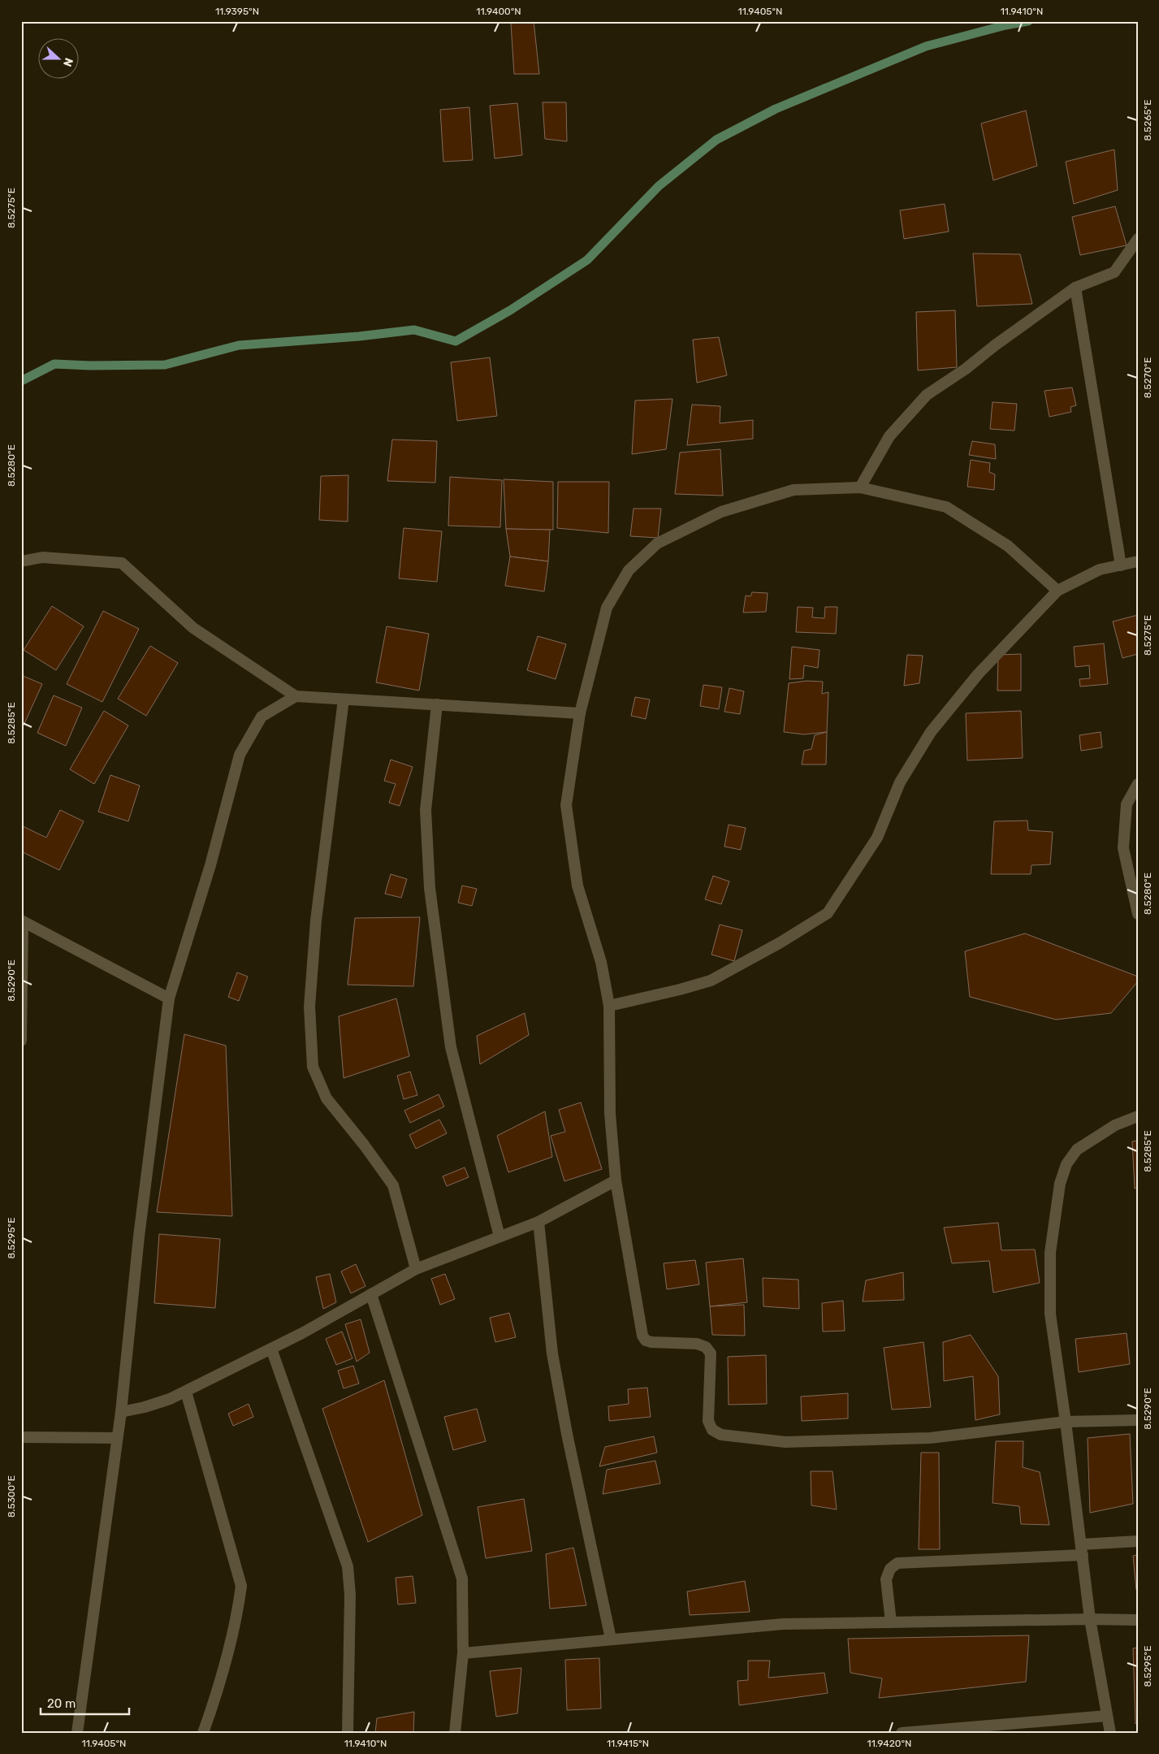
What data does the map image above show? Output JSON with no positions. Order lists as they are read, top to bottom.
{
  "scale_bar": "20 m",
  "north": "right",
  "coordinates": [
    "11.9395°N",
    "11.9400°N",
    "11.9405°N",
    "11.9410°N",
    "8.5265°E",
    "8.5275°E",
    "8.5270°E",
    "8.5280°E",
    "8.5285°E",
    "8.5290°E",
    "8.5295°E",
    "8.5300°E",
    "11.9415°N",
    "11.9420°N"
  ]
}
